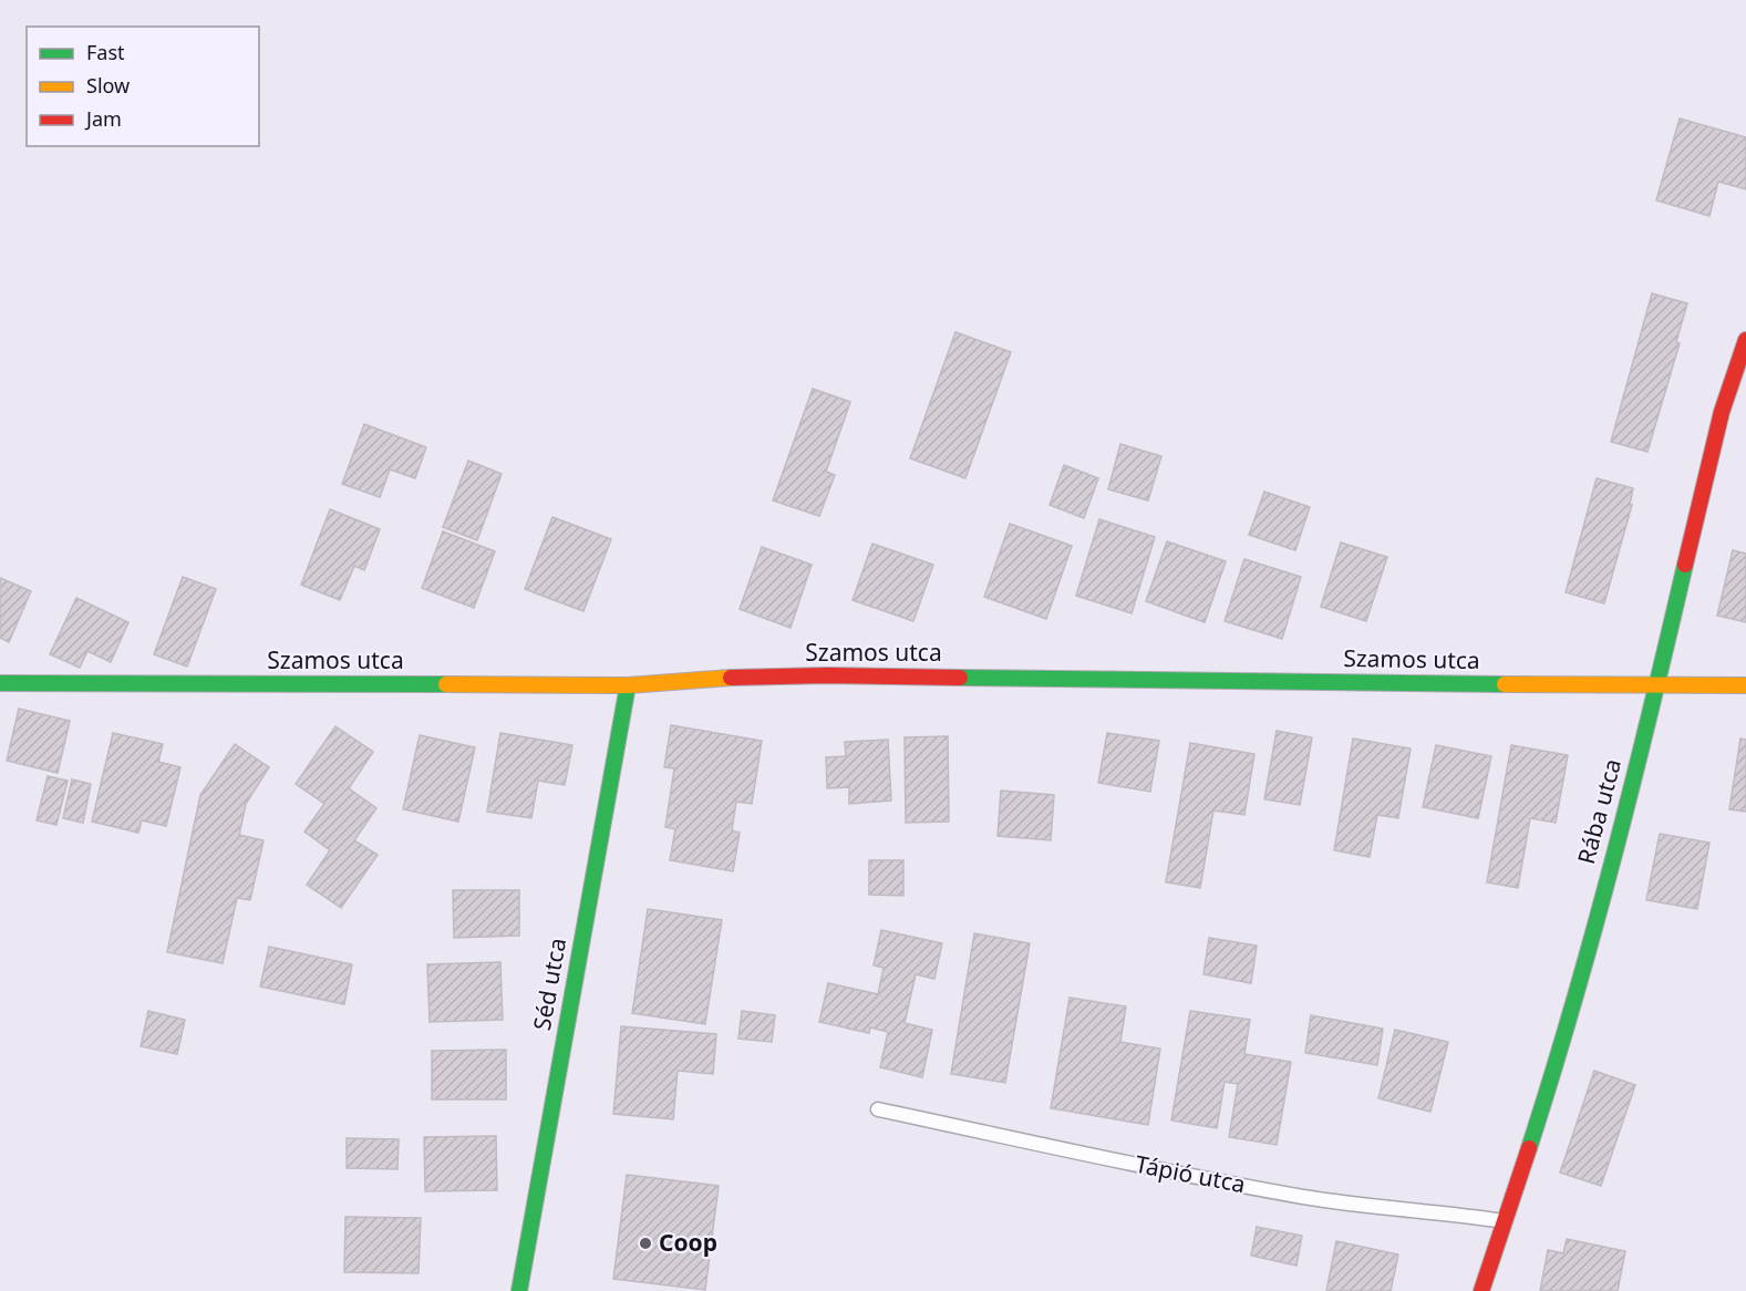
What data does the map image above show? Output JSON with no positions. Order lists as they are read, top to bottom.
{
  "streets": {
    "street": ["Szamos utca", "Rába utca", "Séd utca"],
    "lane": ["Tápió utca"]
  },
  "crossings": [
    ["Szamos utca", "Rába utca"],
    ["Szamos utca", "Séd utca"],
    ["Rába utca", "Tápió utca"]
  ],
  "places": ["Coop"],
  "legend": ["Fast", "Slow", "Jam"]
}
